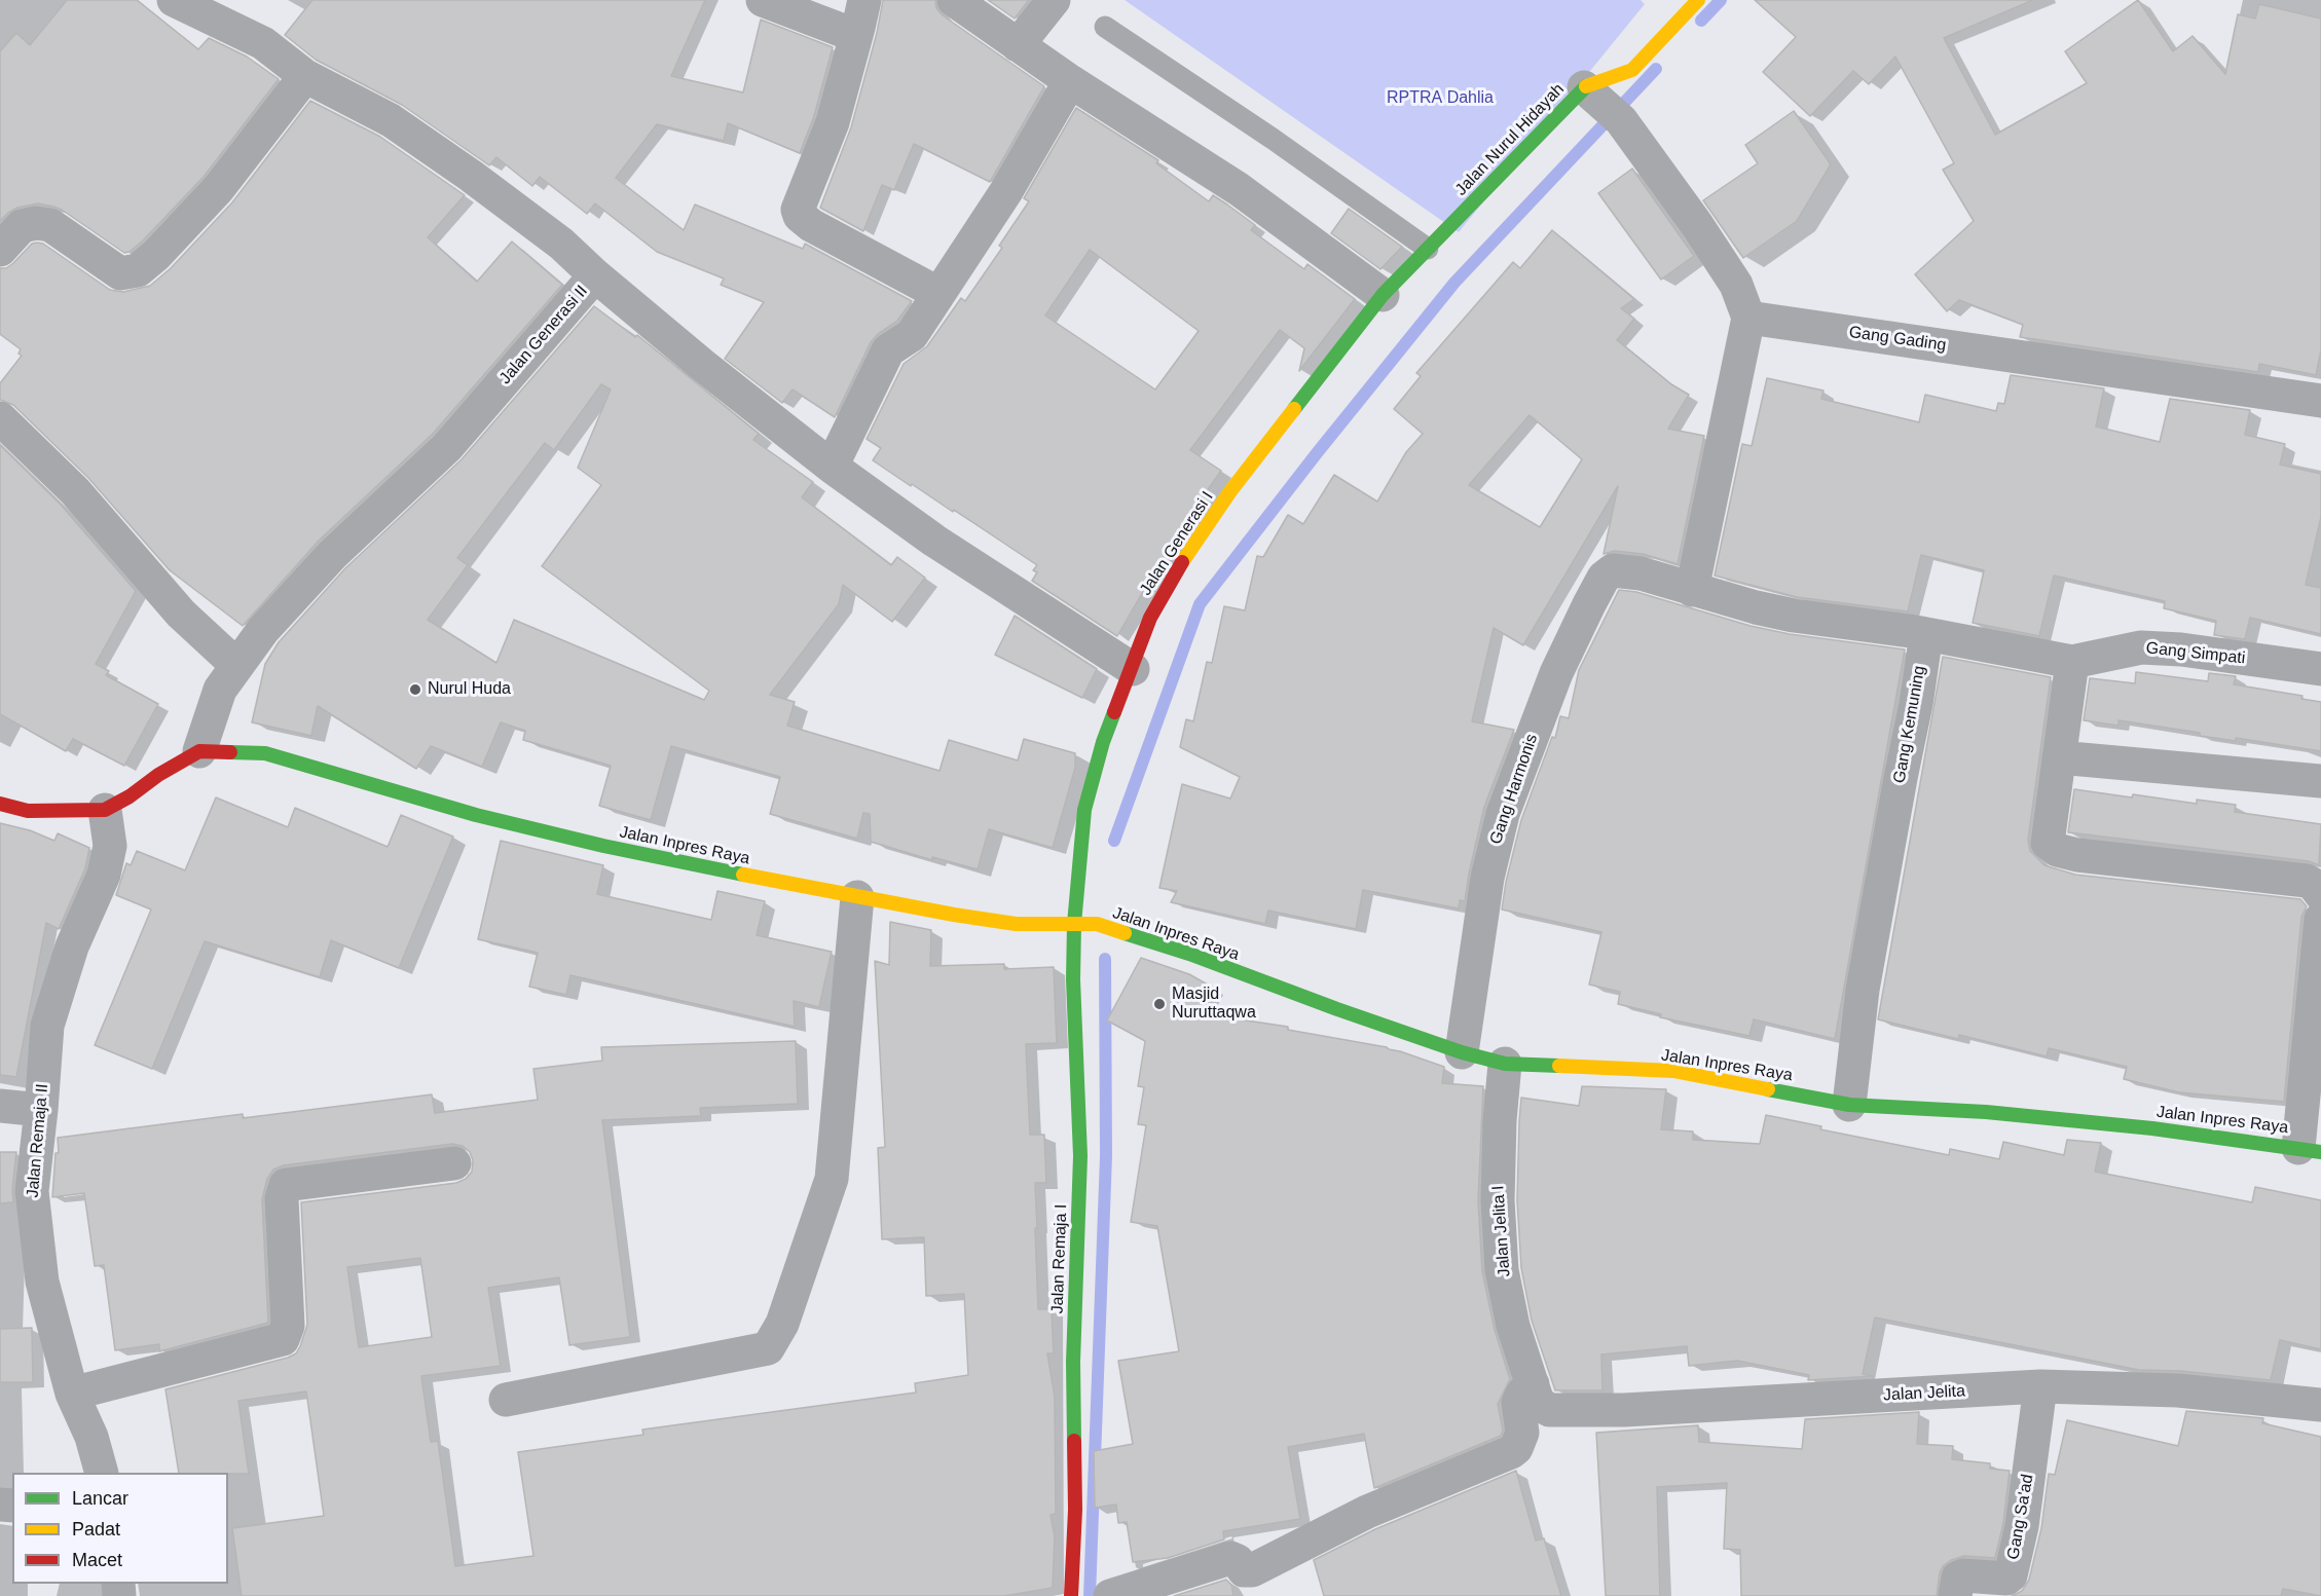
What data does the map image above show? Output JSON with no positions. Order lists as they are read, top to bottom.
{
  "streets": {
    "street": [
      "Jalan Nurul Hidayah",
      "Jalan Generasi II",
      "Gang Gading",
      "Jalan Generasi I",
      "Gang Simpati",
      "Gang Kemuning",
      "Gang Harmonis",
      "Jalan Inpres Raya",
      "Jalan Remaja II",
      "Jalan Jelita I",
      "Jalan Remaja I",
      "Jalan Jelita",
      "Gang Sa'ad"
    ]
  },
  "crossings": [
    ["Jalan Nurul Hidayah", "Jalan Generasi I"],
    ["Jalan Generasi II", "Jalan Inpres Raya"],
    ["Jalan Generasi I", "Jalan Inpres Raya"],
    ["Jalan Generasi I", "Jalan Remaja I"],
    ["Gang Simpati", "Gang Kemuning"],
    ["Gang Kemuning", "Jalan Inpres Raya"],
    ["Gang Harmonis", "Jalan Inpres Raya"],
    ["Jalan Inpres Raya", "Jalan Jelita I"],
    ["Jalan Inpres Raya", "Jalan Remaja I"],
    ["Jalan Jelita I", "Jalan Jelita"],
    ["Jalan Jelita", "Gang Sa'ad"]
  ],
  "parks": ["RPTRA Dahlia"],
  "places": ["Nurul Huda", "Masjid Nuruttaqwa"],
  "legend": ["Lancar", "Padat", "Macet"]
}
